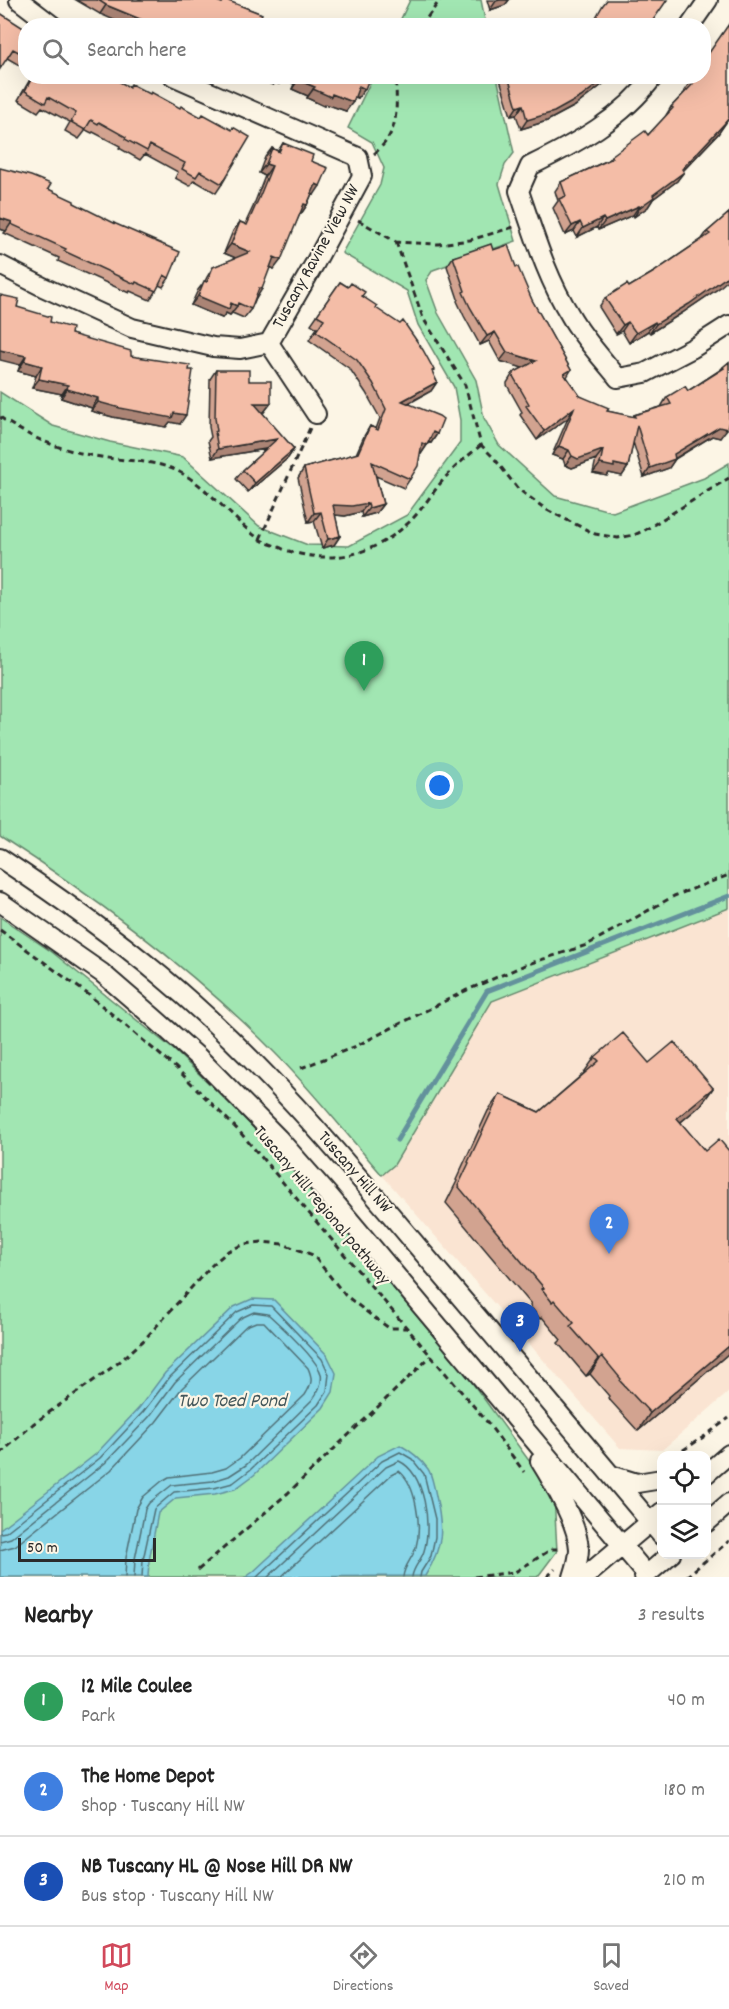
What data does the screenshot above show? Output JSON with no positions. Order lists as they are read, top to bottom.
{
  "streets": {
    "street": ["Tuscany Ravine View NW", "Tuscany Hill NW"],
    "path": ["Tuscany Hill regional pathway"]
  },
  "water": ["Two Toed Pond"],
  "scale_bar": "50 m",
  "page": {
    "search": "Search here",
    "pins": ["1", "2", "3"],
    "scale": "50 m",
    "heading": ["Nearby", "3 results"],
    "list": [
      {
        "mark": "1",
        "name": "12 Mile Coulee",
        "note": "Park",
        "value": "40 m"
      },
      {
        "mark": "2",
        "name": "The Home Depot",
        "note": "Shop · Tuscany Hill NW",
        "value": "180 m"
      },
      {
        "mark": "3",
        "name": "NB Tuscany HL @ Nose Hill DR NW",
        "note": "Bus stop · Tuscany Hill NW",
        "value": "210 m"
      }
    ],
    "nav": ["Map", "Directions", "Saved"]
  }
}
